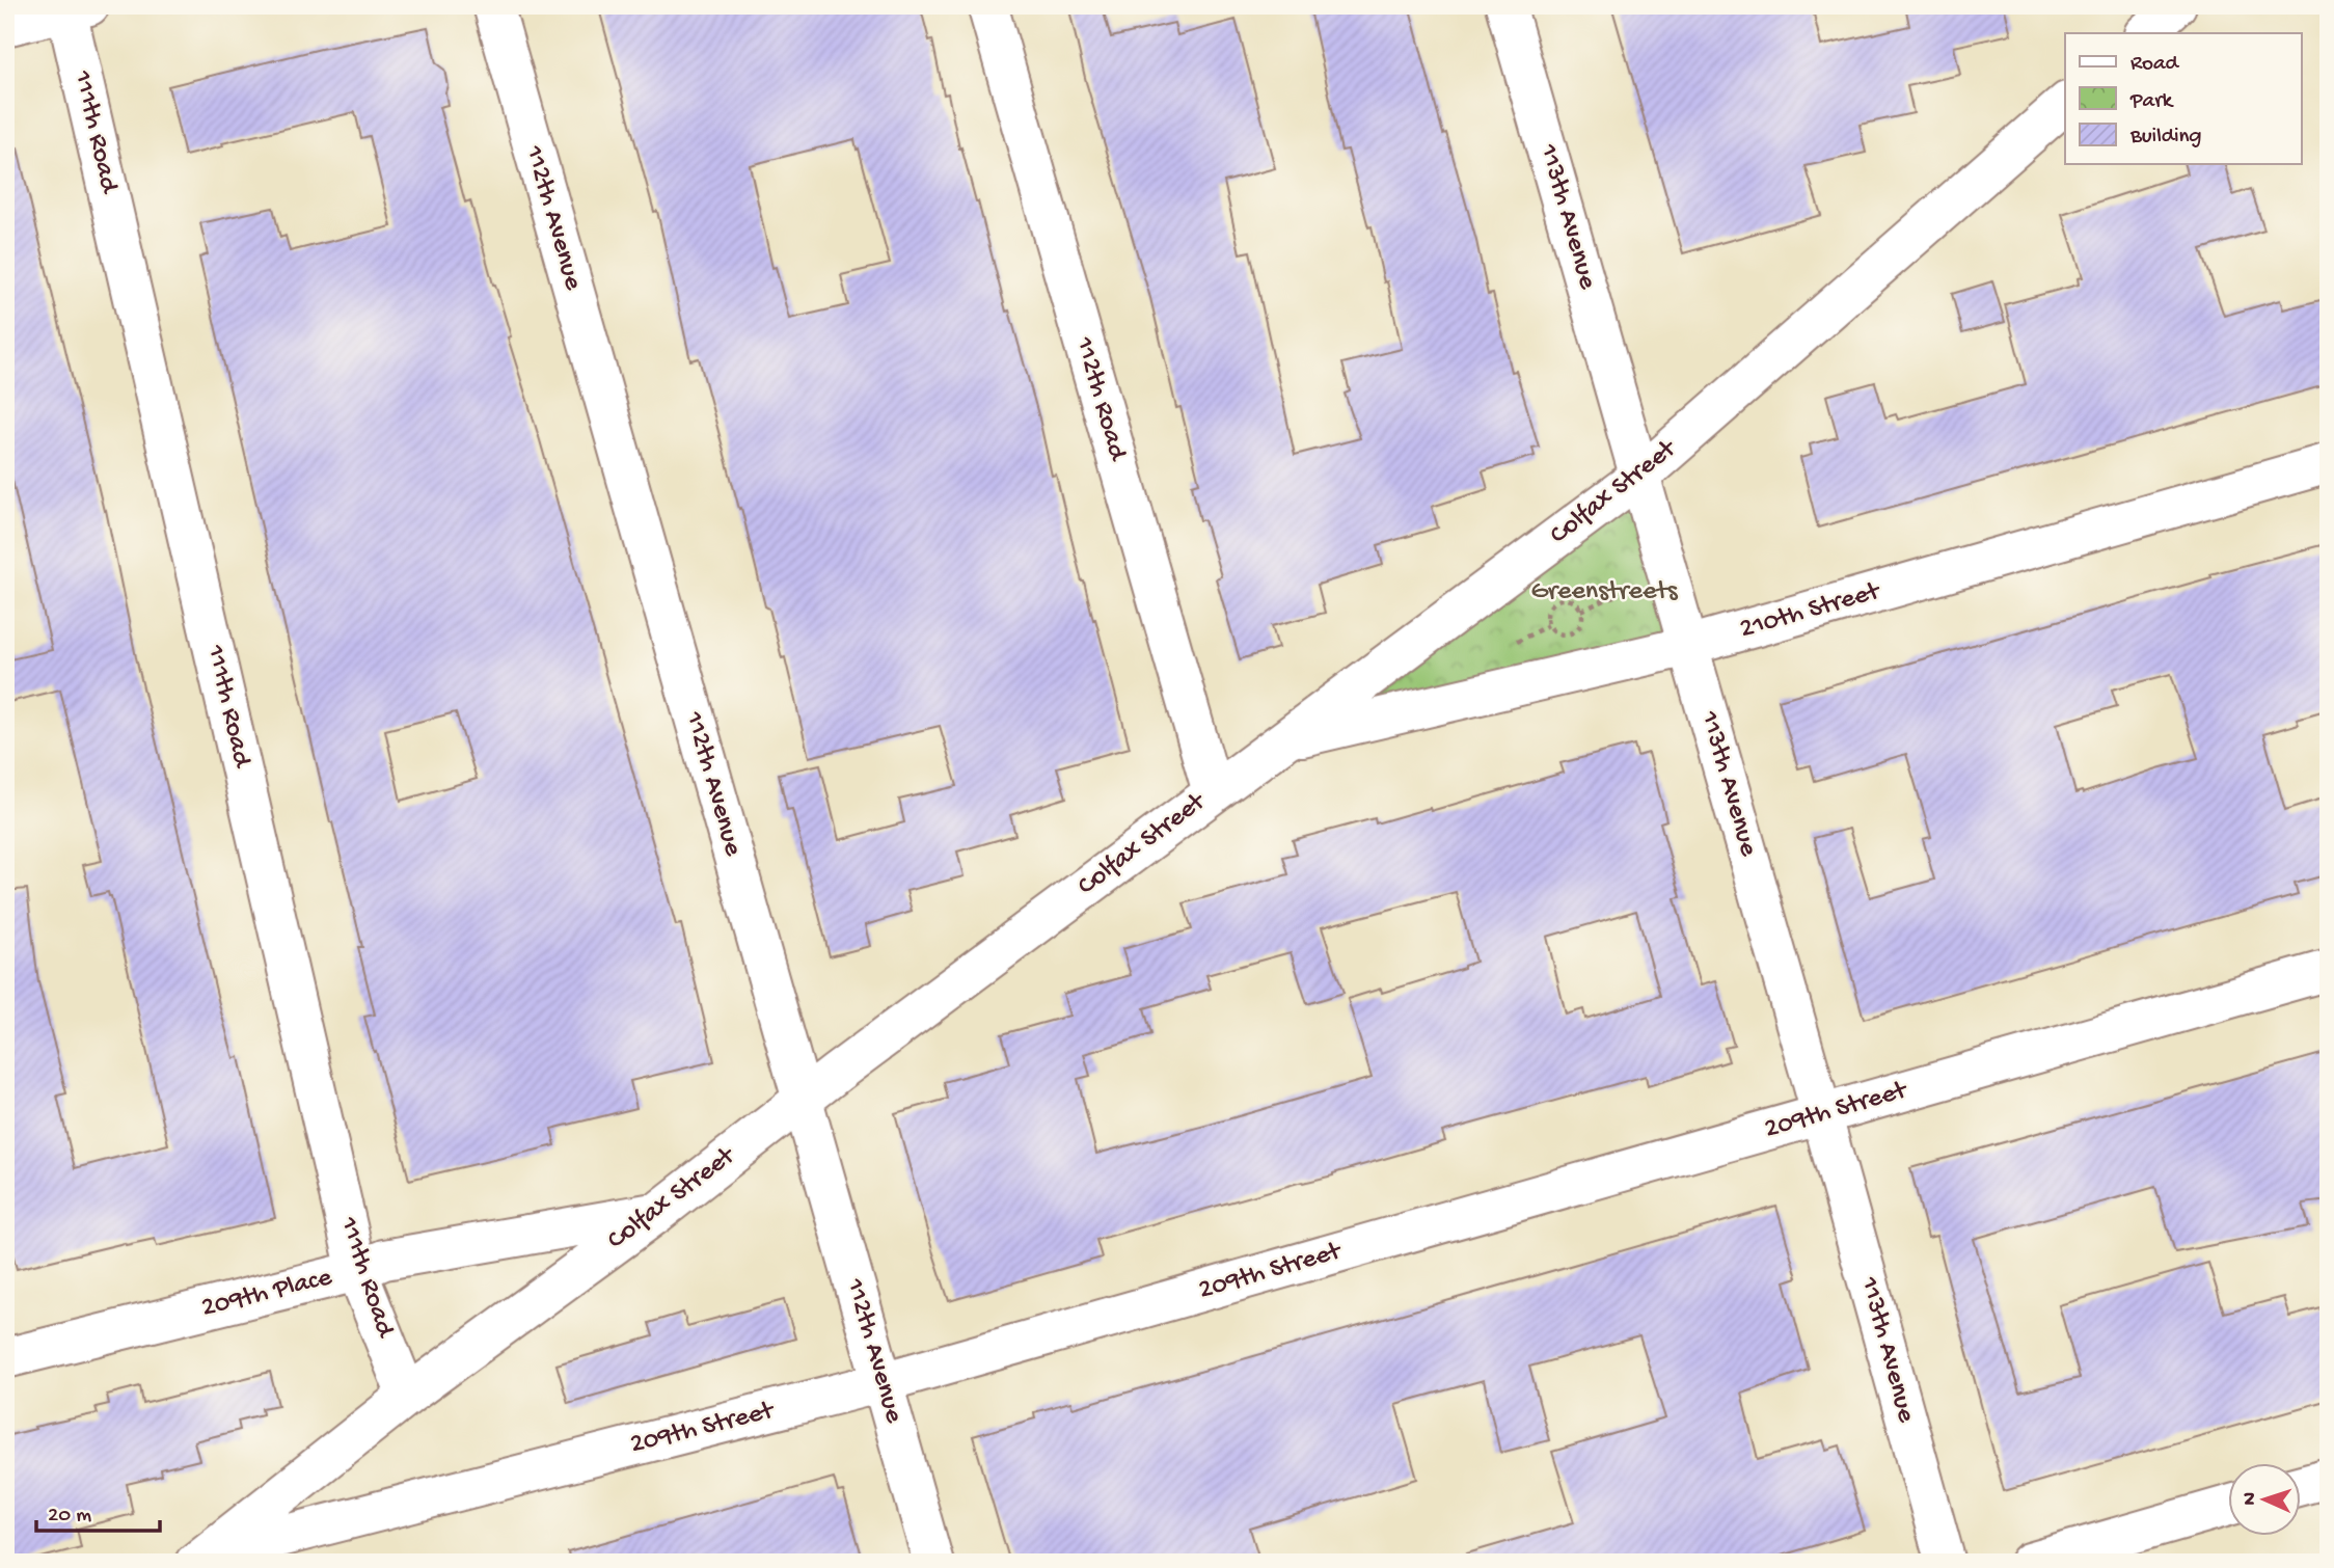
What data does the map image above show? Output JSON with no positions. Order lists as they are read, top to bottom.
{
  "streets": {
    "street": [
      "111th Road",
      "113th Avenue",
      "112th Avenue",
      "112th Road",
      "Colfax Street",
      "210th Street",
      "209th Street",
      "209th Place"
    ]
  },
  "crossings": [
    ["111th Road", "Colfax Street"],
    ["111th Road", "209th Place"],
    ["113th Avenue", "Colfax Street"],
    ["113th Avenue", "210th Street"],
    ["113th Avenue", "209th Street"],
    ["112th Avenue", "Colfax Street"],
    ["112th Avenue", "209th Street"],
    ["112th Road", "Colfax Street"],
    ["Colfax Street", "210th Street"],
    ["Colfax Street", "209th Street"],
    ["Colfax Street", "209th Place"]
  ],
  "parks": ["Greenstreets"],
  "legend": ["Road", "Park", "Building"],
  "scale_bar": "20 m",
  "north": "left"
}
